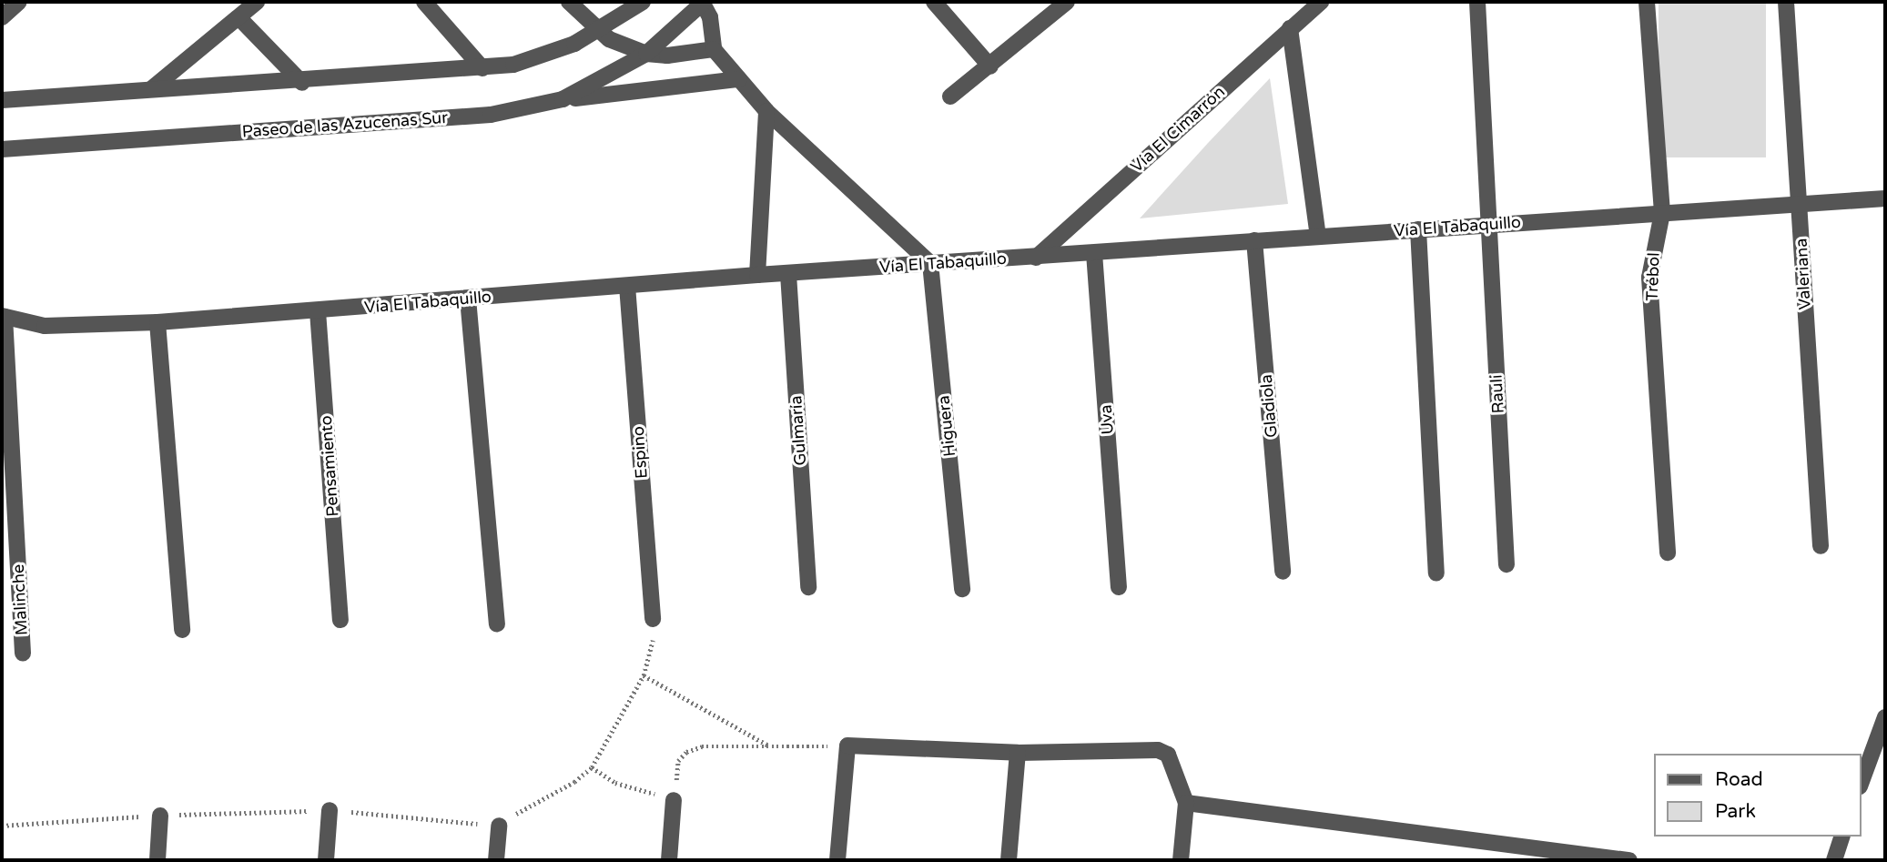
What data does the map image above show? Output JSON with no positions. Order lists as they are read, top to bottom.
{
  "streets": {
    "street": [
      "Paseo de las Azucenas Sur",
      "Vía El Cimarrón",
      "Vía El Tabaquillo",
      "Valeriana",
      "Trébol",
      "Rauli",
      "Gladiola",
      "Uva",
      "Higuera",
      "Gulmaría",
      "Espino",
      "Pensamiento",
      "Malinche"
    ]
  },
  "crossings": [
    ["Vía El Cimarrón", "Vía El Tabaquillo"],
    ["Vía El Tabaquillo", "Valeriana"],
    ["Vía El Tabaquillo", "Trébol"],
    ["Vía El Tabaquillo", "Rauli"],
    ["Vía El Tabaquillo", "Gladiola"],
    ["Vía El Tabaquillo", "Uva"],
    ["Vía El Tabaquillo", "Higuera"],
    ["Vía El Tabaquillo", "Gulmaría"],
    ["Vía El Tabaquillo", "Espino"],
    ["Vía El Tabaquillo", "Pensamiento"],
    ["Vía El Tabaquillo", "Malinche"]
  ],
  "legend": ["Road", "Park"]
}
